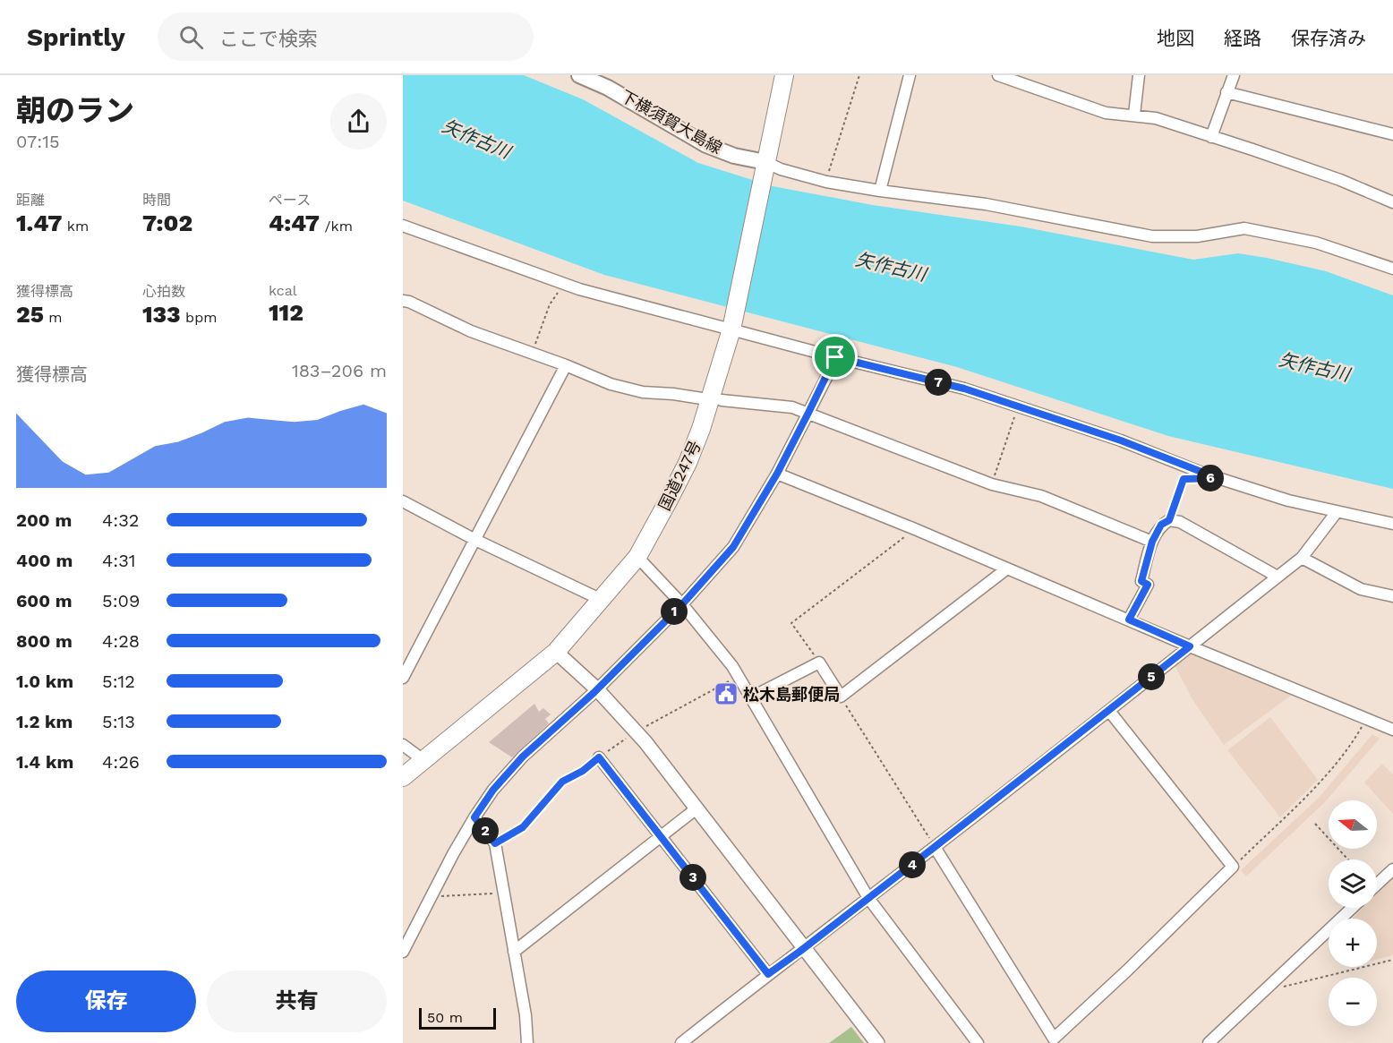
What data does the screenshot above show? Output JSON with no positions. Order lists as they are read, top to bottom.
{
  "streets": {
    "highway": ["国道247号"],
    "main road": ["下横須賀大島線"]
  },
  "crossings": [
    ["下横須賀大島線", "国道247号"]
  ],
  "water": ["矢作古川"],
  "places": {
    "public building": ["松木島郵便局"]
  },
  "scale_bar": "50 m",
  "north": "left",
  "page": {
    "header": "Sprintly",
    "search": "ここで検索",
    "nav": ["地図", "経路", "保存済み"],
    "heading": ["朝のラン", "07:15"],
    "stats": [
      ["距離", "1.47 km"],
      ["時間", "7:02"],
      ["ペース", "4:47 /km"],
      ["獲得標高", "25 m"],
      ["心拍数", "133 bpm"],
      ["kcal", "112"]
    ],
    "chart": ["獲得標高", "183–206 m"],
    "pins": [
      "7",
      "6",
      "1",
      "5",
      "2",
      "4",
      "3"
    ],
    "list": [
      {
        "name": "200 m",
        "note": "4:32"
      },
      {
        "name": "400 m",
        "note": "4:31"
      },
      {
        "name": "600 m",
        "note": "5:09"
      },
      {
        "name": "800 m",
        "note": "4:28"
      },
      {
        "name": "1.0 km",
        "note": "5:12"
      },
      {
        "name": "1.2 km",
        "note": "5:13"
      },
      {
        "name": "1.4 km",
        "note": "4:26"
      }
    ],
    "map_buttons": ["+", "−"],
    "buttons": ["保存", "共有"],
    "scale": "50 m"
  }
}
